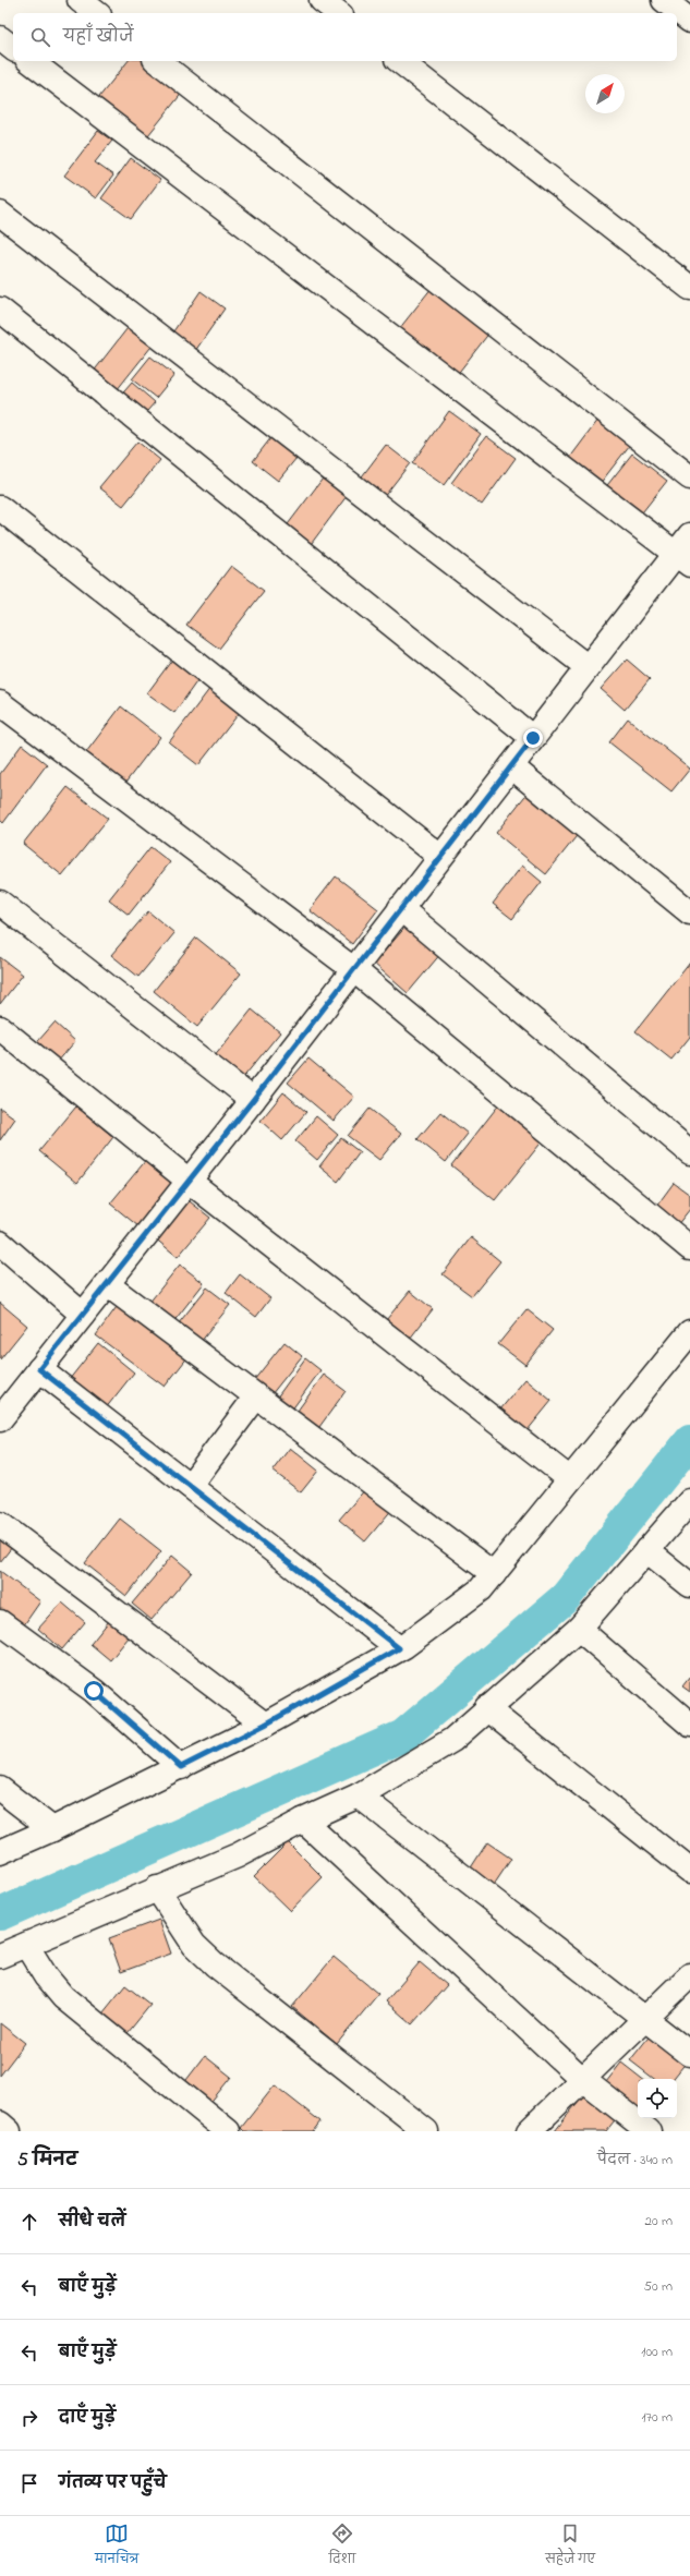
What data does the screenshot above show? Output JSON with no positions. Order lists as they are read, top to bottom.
{
  "north": "top right",
  "page": {
    "search": "यहाँ खोजें",
    "heading": ["5 मिनट", "पैदल · 340 m"],
    "list": [
      ["सीधे चलें", "20 m"],
      ["बाएँ मुड़ें", "50 m"],
      ["बाएँ मुड़ें", "100 m"],
      ["दाएँ मुड़ें", "170 m"],
      "गंतव्य पर पहुँचे"
    ],
    "nav": ["मानचित्र", "दिशा", "सहेजे गए"]
  }
}
